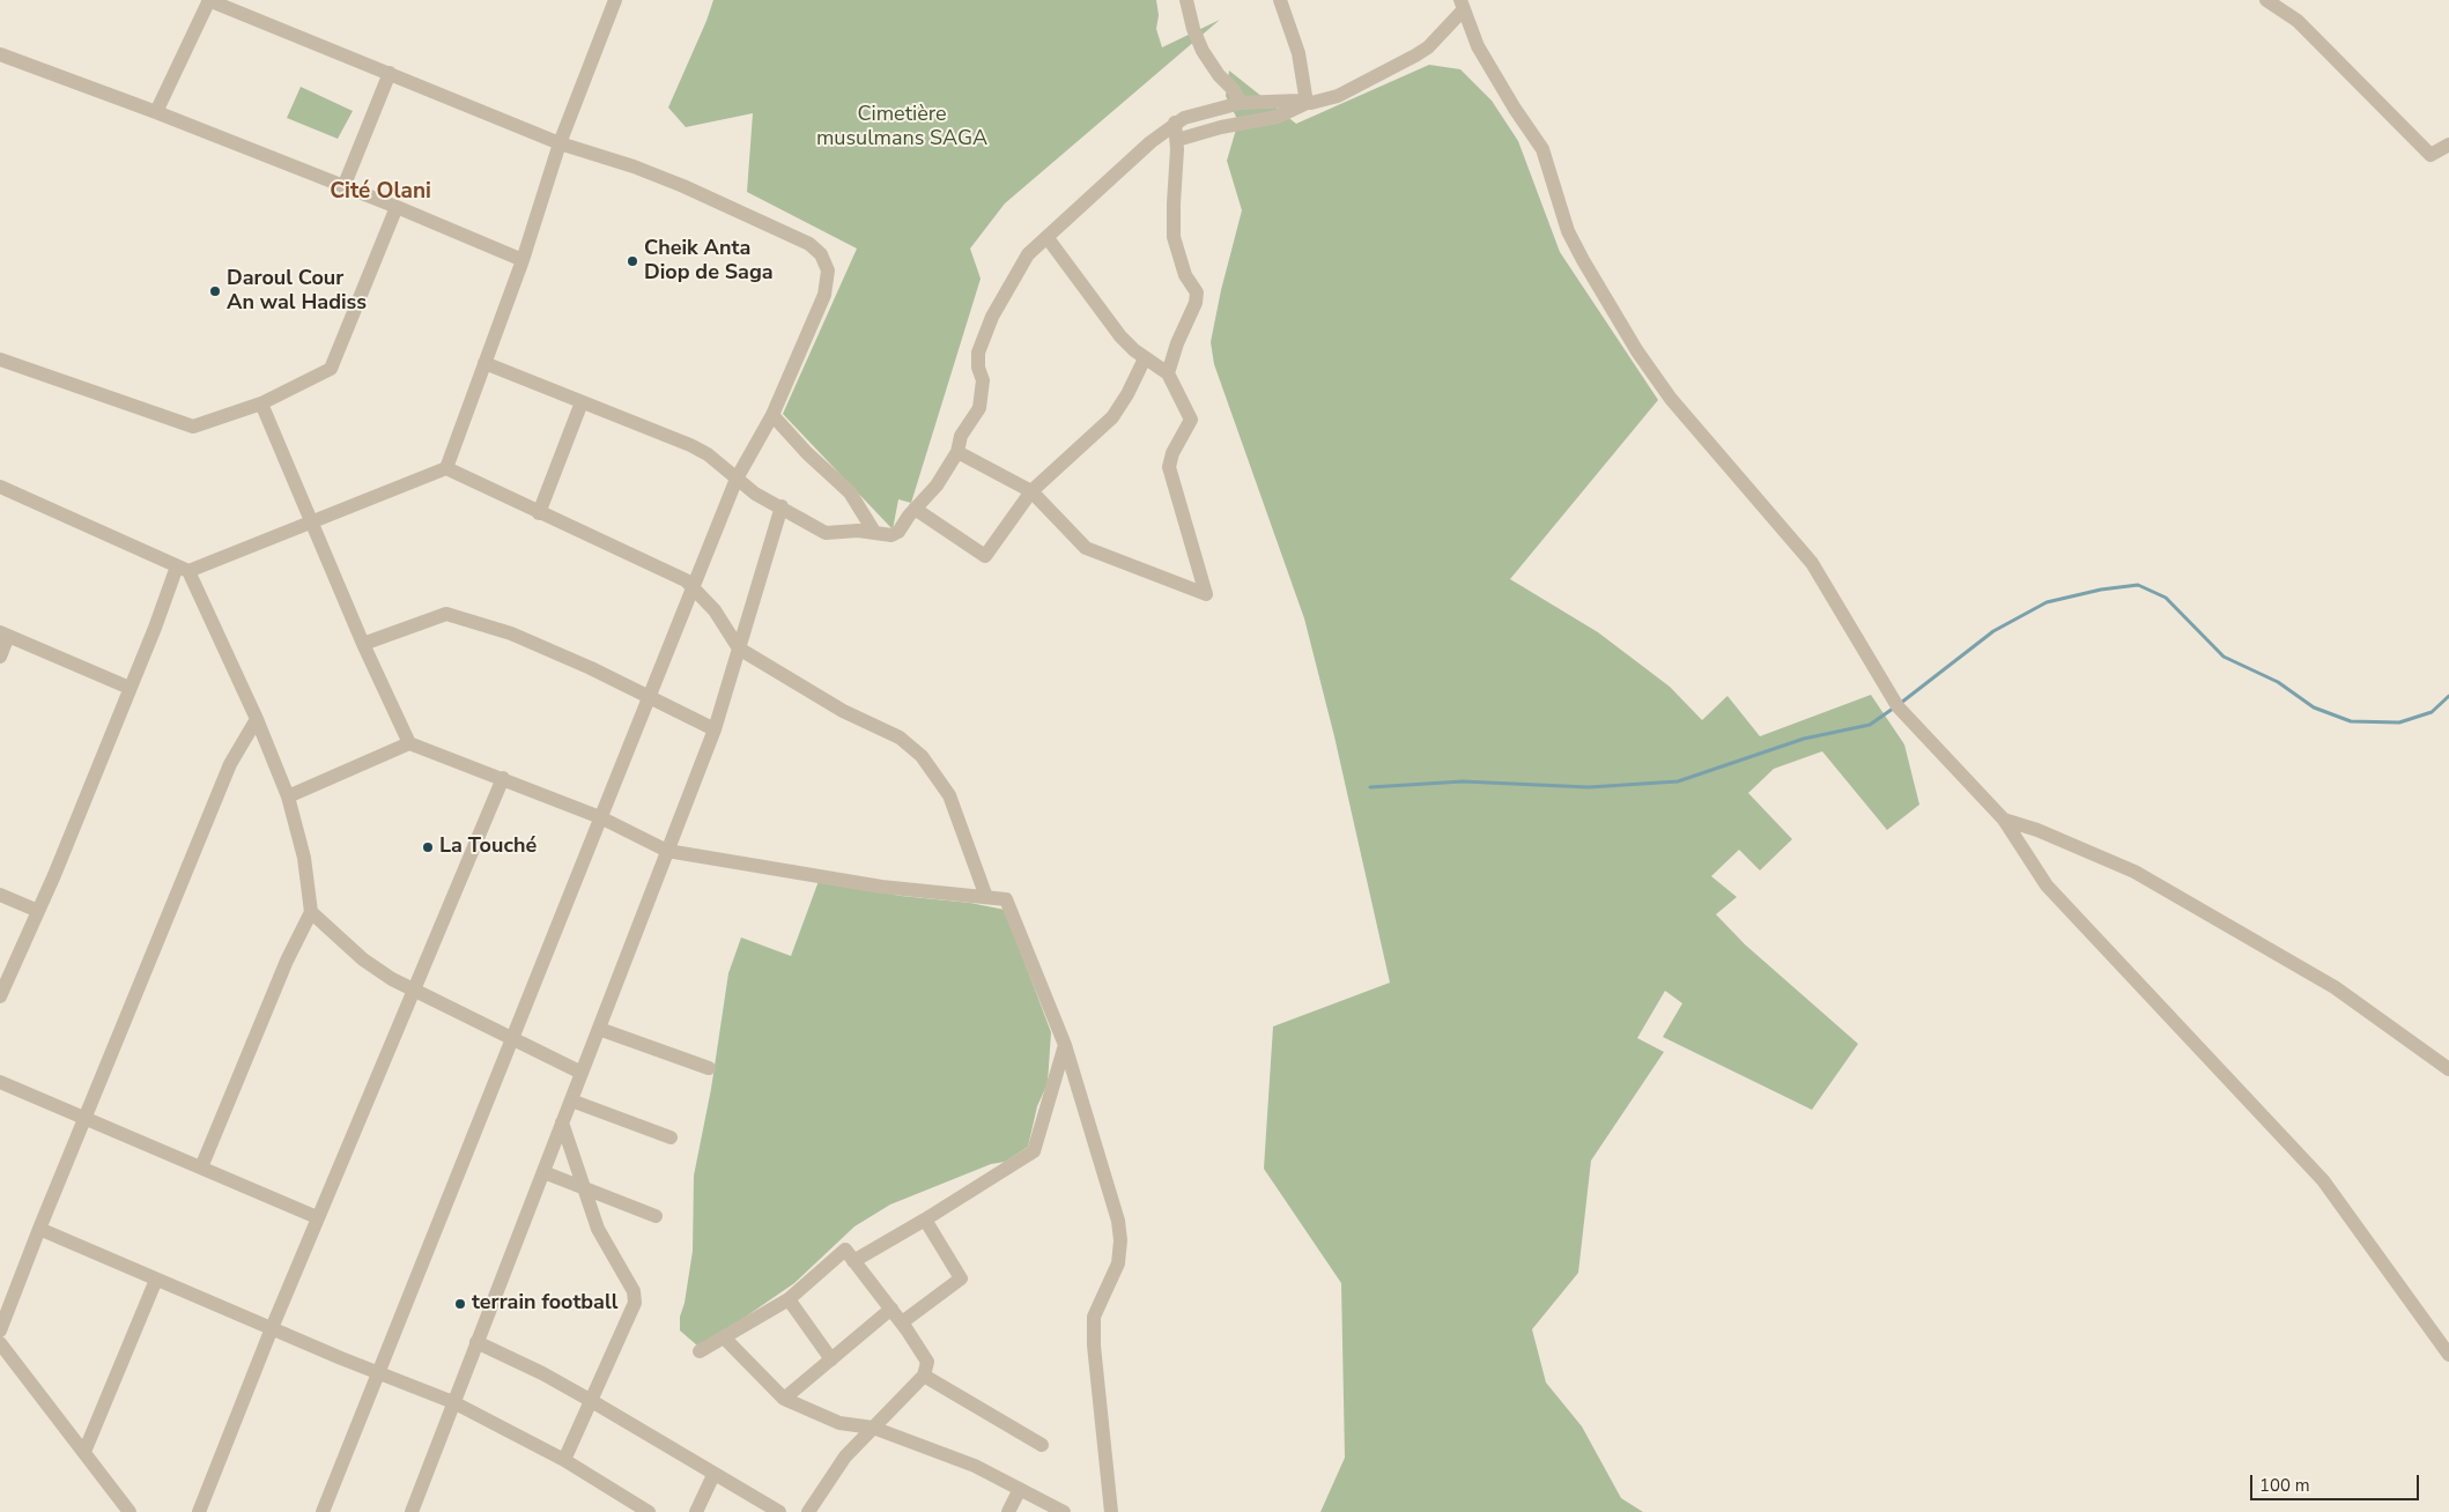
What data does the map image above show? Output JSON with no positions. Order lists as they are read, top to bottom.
{
  "districts": ["Cité Olani"],
  "parks": ["Cimetière musulmans SAGA"],
  "places": [
    "Cheik Anta Diop de Saga",
    "Daroul Cour An wal Hadiss",
    "La Touché",
    "terrain football"
  ],
  "scale_bar": "100 m"
}
